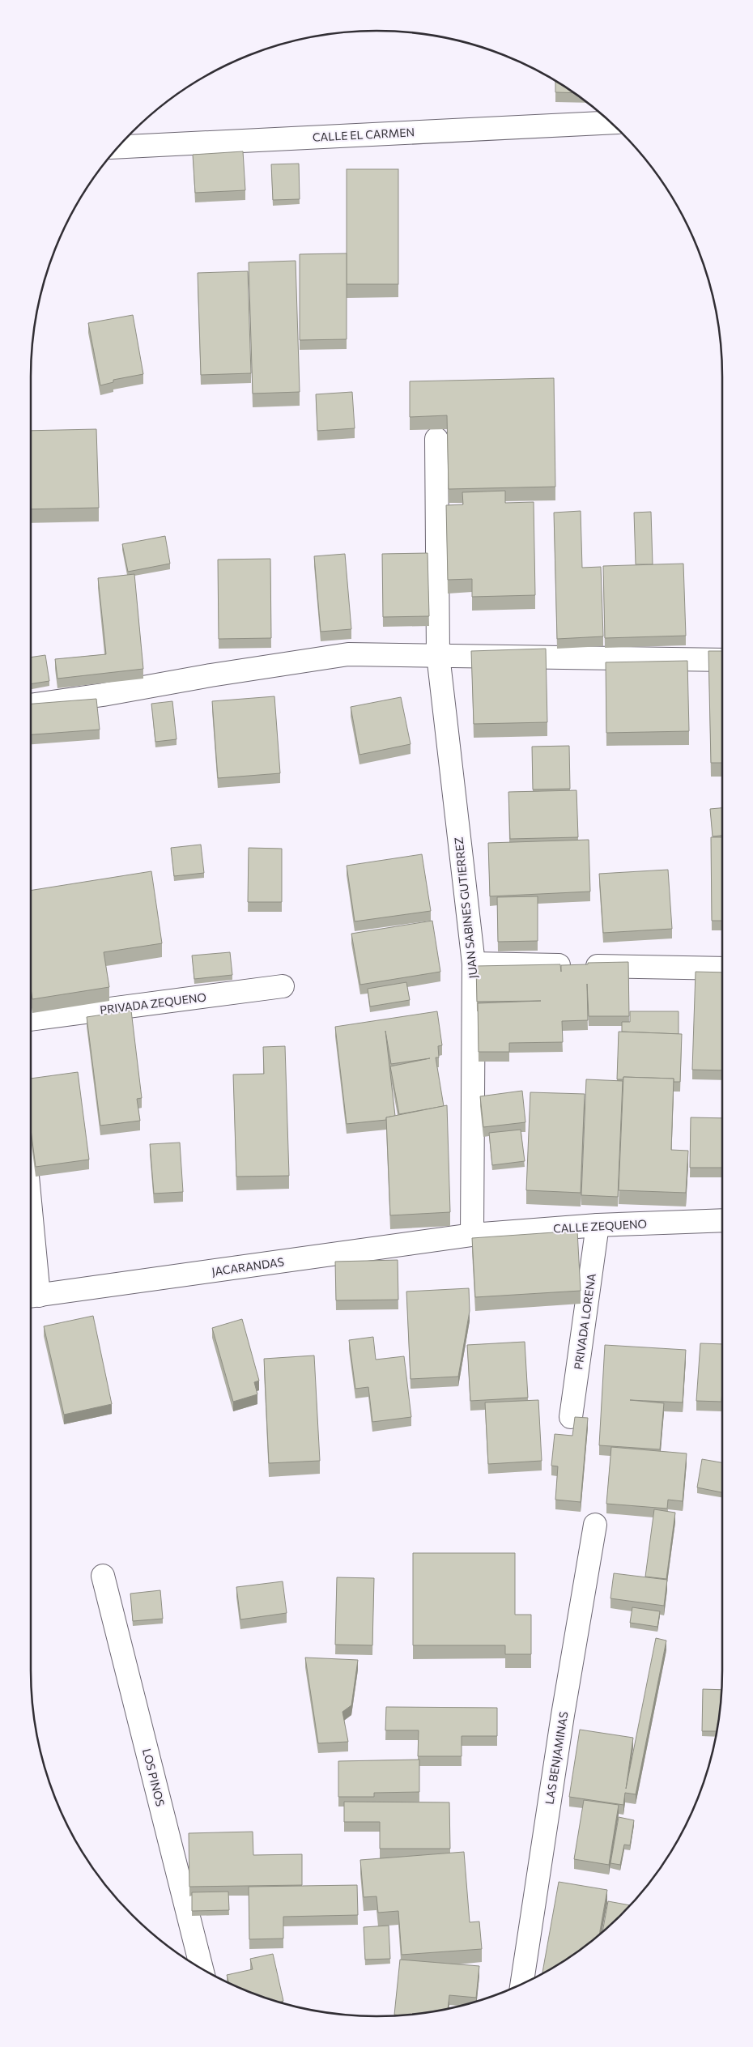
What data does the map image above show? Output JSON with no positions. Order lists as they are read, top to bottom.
{
  "streets": {
    "street": [
      "CALLE EL CARMEN",
      "JUAN SABINES GUTIERREZ",
      "PRIVADA ZEQUENO",
      "CALLE ZEQUENO",
      "JACARANDAS",
      "PRIVADA LORENA",
      "LAS BENJAMINAS",
      "LOS PINOS"
    ]
  },
  "crossings": [
    ["JUAN SABINES GUTIERREZ", "CALLE ZEQUENO"],
    ["JUAN SABINES GUTIERREZ", "JACARANDAS"],
    ["CALLE ZEQUENO", "JACARANDAS"],
    ["CALLE ZEQUENO", "PRIVADA LORENA"]
  ]
}
